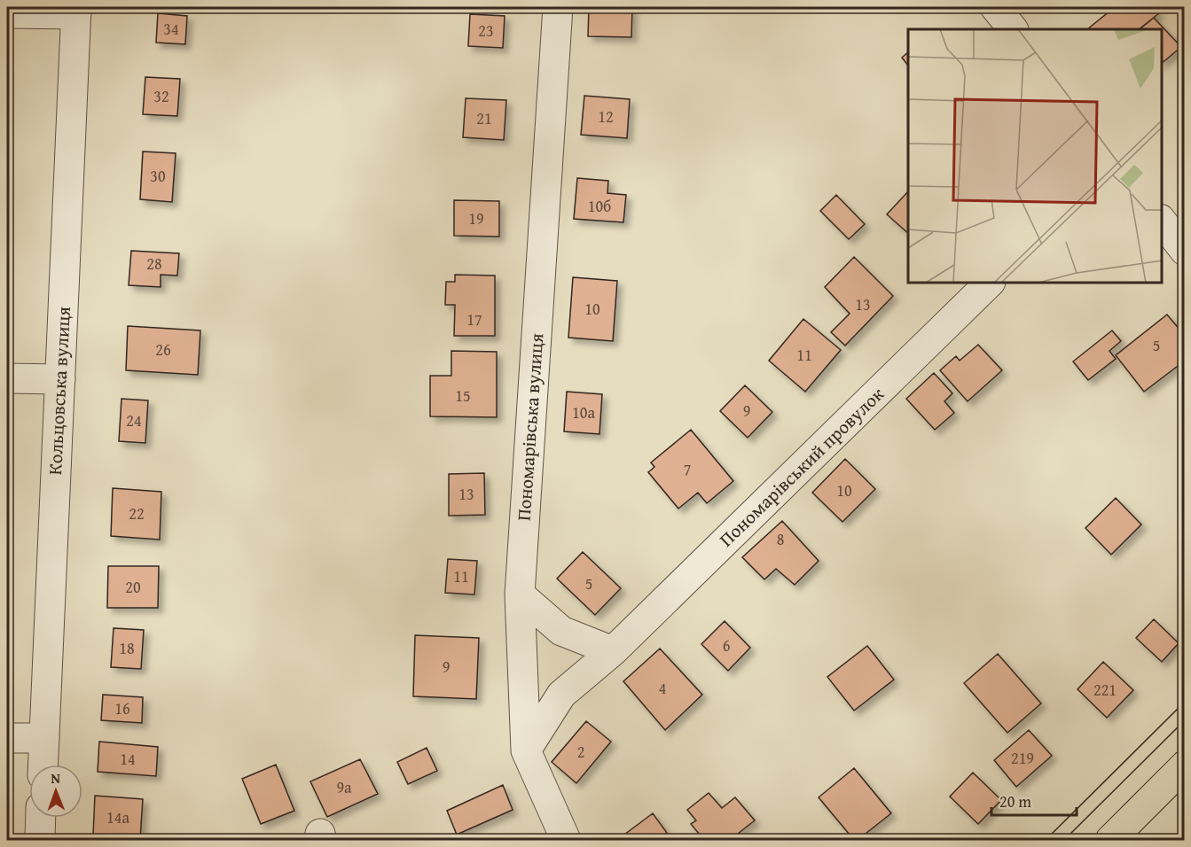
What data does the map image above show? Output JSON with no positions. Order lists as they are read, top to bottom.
{
  "streets": {
    "street": ["Кольцовська вулиця", "Пономарівська вулиця", "Пономарівський провулок"]
  },
  "crossings": [
    ["Пономарівська вулиця", "Пономарівський провулок"]
  ],
  "house_numbers": [
    "34",
    "23",
    "32",
    "12",
    "21",
    "30",
    "10б",
    "19",
    "28",
    "13",
    "10",
    "17",
    "5",
    "26",
    "11",
    "15",
    "9",
    "10а",
    "24",
    "7",
    "10",
    "13",
    "22",
    "8",
    "11",
    "5",
    "20",
    "6",
    "18",
    "9",
    "4",
    "221",
    "16",
    "2",
    "219",
    "14",
    "9а",
    "14а"
  ],
  "scale_bar": "20 m",
  "north": "top"
}
